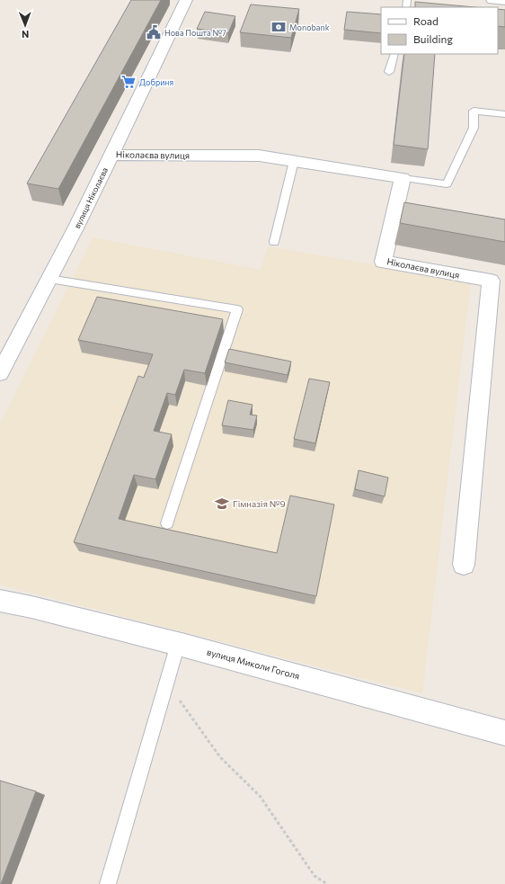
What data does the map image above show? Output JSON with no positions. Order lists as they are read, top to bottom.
{
  "streets": {
    "street": ["Ніколаєва вулиця", "вулиця Ніколаєва", "вулиця Миколи Гоголя"]
  },
  "crossings": [
    ["Ніколаєва вулиця", "вулиця Ніколаєва"]
  ],
  "places": {
    "bank": ["Monobank"],
    "public building": ["Нова Пошта №7"],
    "supermarket": ["Добриня"],
    "school or university": ["Гімназія №9"]
  },
  "legend": ["Road", "Building"],
  "north": "bottom"
}
